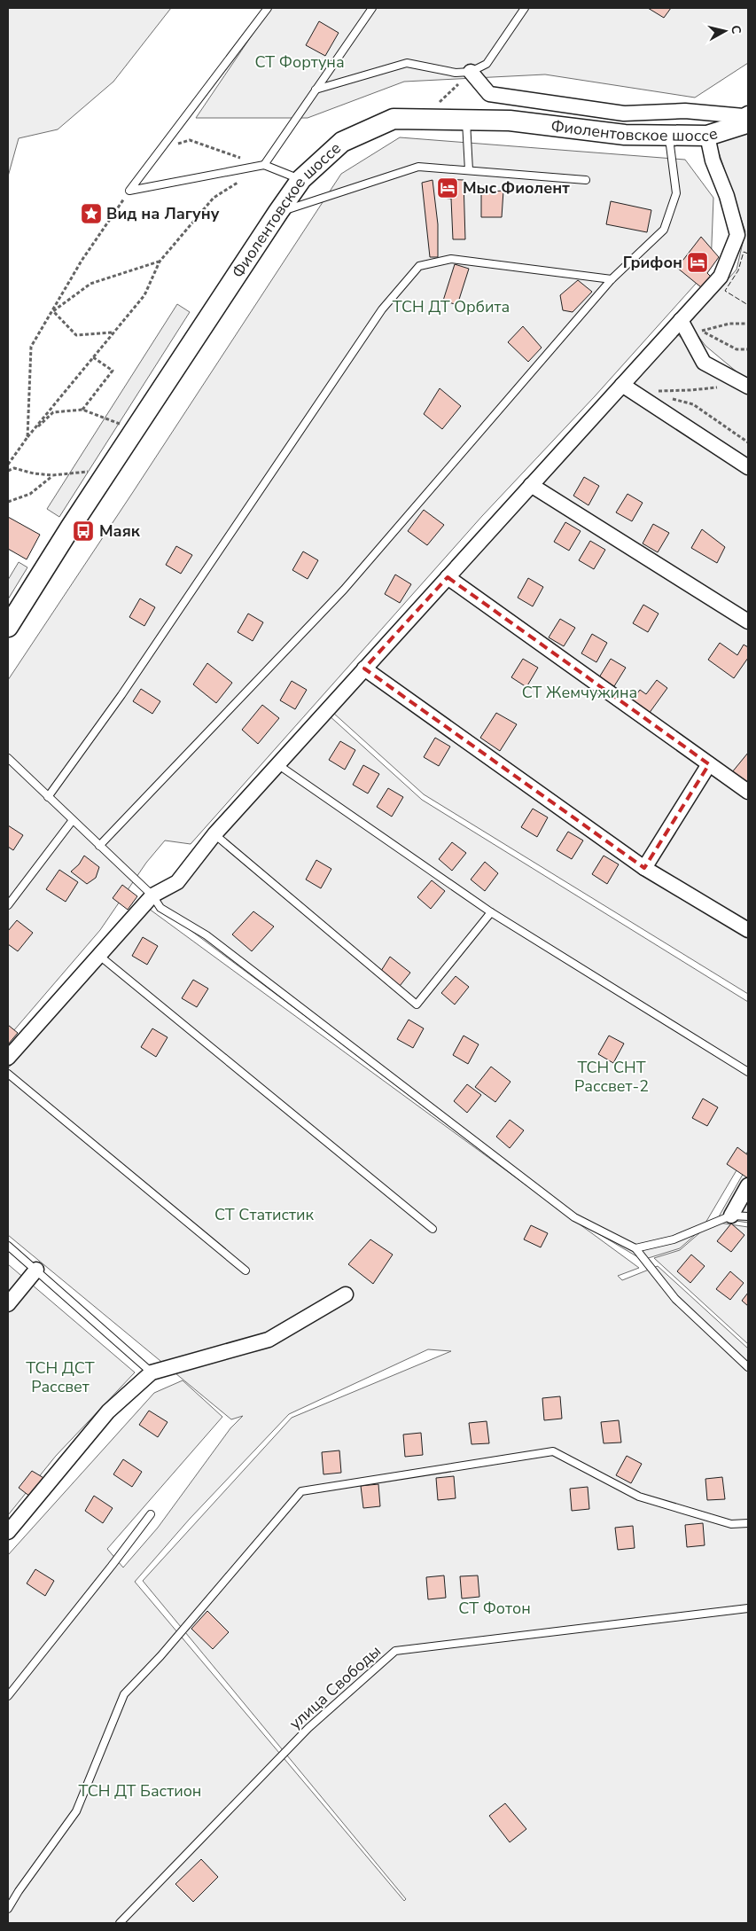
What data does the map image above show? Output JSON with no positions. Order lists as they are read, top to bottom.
{
  "streets": {
    "main road": ["Фиолентовское шоссе"],
    "lane": ["улица Свободы"]
  },
  "parks": [
    "СТ Фортуна",
    "ТСН ДТ Орбита",
    "СТ Жемчужина",
    "ТСН СНТ Рассвет-2",
    "СТ Статистик",
    "ТСН ДСТ Рассвет",
    "СТ Фотон",
    "ТСН ДТ Бастион"
  ],
  "places": {
    "hotel": ["Мыс Фиолент", "Грифон"],
    "place": ["Вид на Лагуну"],
    "bus stop": ["Маяк"]
  },
  "north": "right"
}
